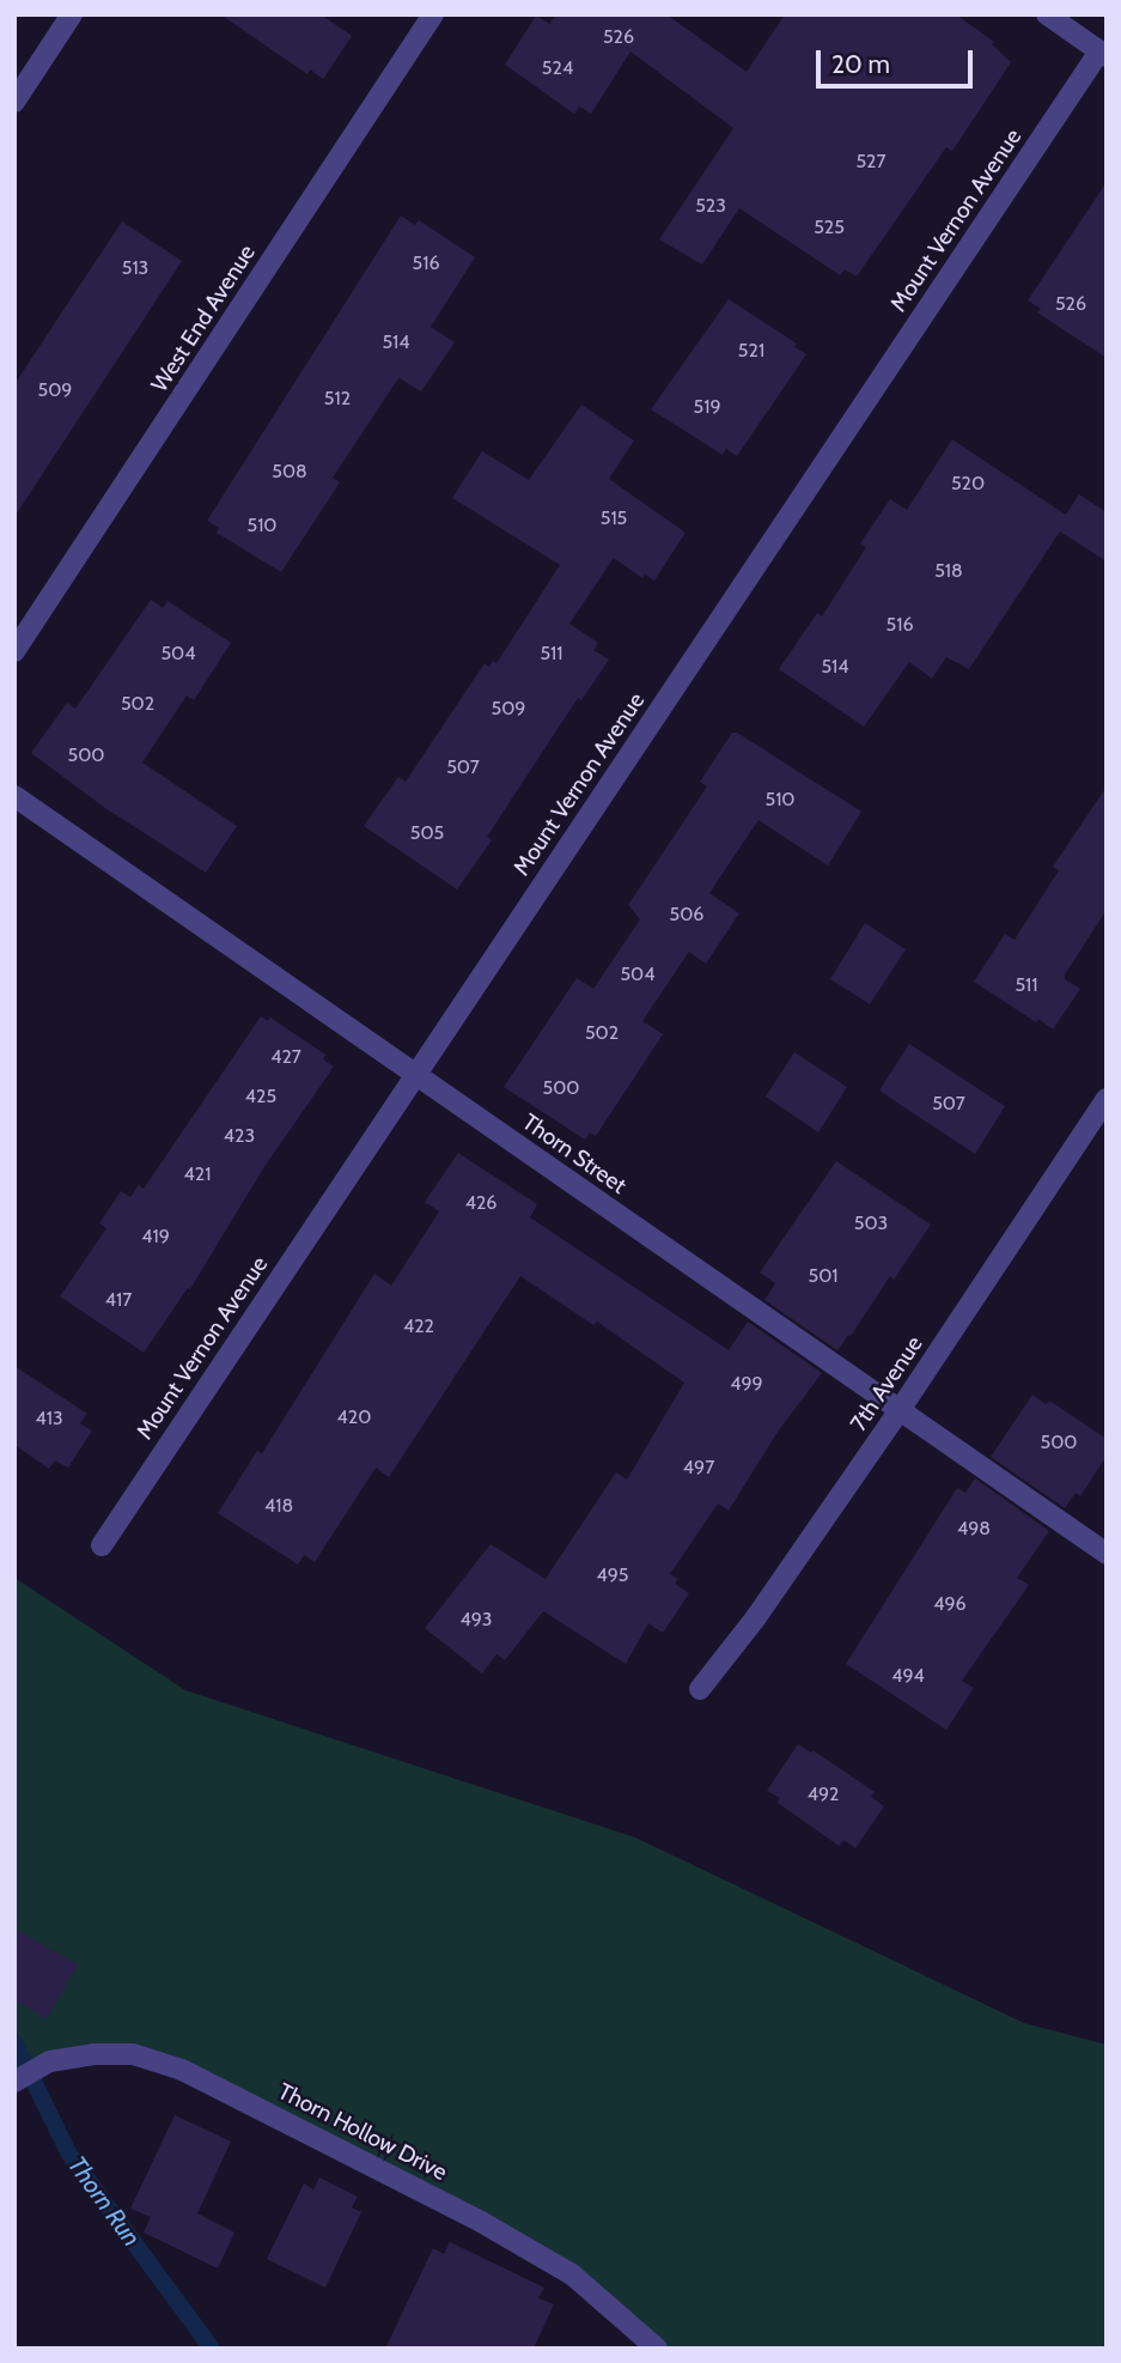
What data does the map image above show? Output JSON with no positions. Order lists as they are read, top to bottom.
{
  "streets": {
    "street": [
      "Mount Vernon Avenue",
      "West End Avenue",
      "Thorn Street",
      "7th Avenue",
      "Thorn Hollow Drive"
    ]
  },
  "crossings": [
    ["Mount Vernon Avenue", "Thorn Street"],
    ["Thorn Street", "7th Avenue"]
  ],
  "water": ["Thorn Run"],
  "house_numbers": [
    "526",
    "524",
    "527",
    "523",
    "525",
    "516",
    "513",
    "526",
    "514",
    "521",
    "509",
    "512",
    "519",
    "508",
    "520",
    "515",
    "510",
    "518",
    "516",
    "504",
    "511",
    "514",
    "502",
    "509",
    "500",
    "507",
    "510",
    "505",
    "506",
    "504",
    "511",
    "502",
    "427",
    "500",
    "425",
    "507",
    "423",
    "421",
    "426",
    "503",
    "419",
    "501",
    "417",
    "422",
    "499",
    "420",
    "413",
    "500",
    "497",
    "418",
    "498",
    "495",
    "496",
    "493",
    "494",
    "492"
  ],
  "scale_bar": "20 m"
}
